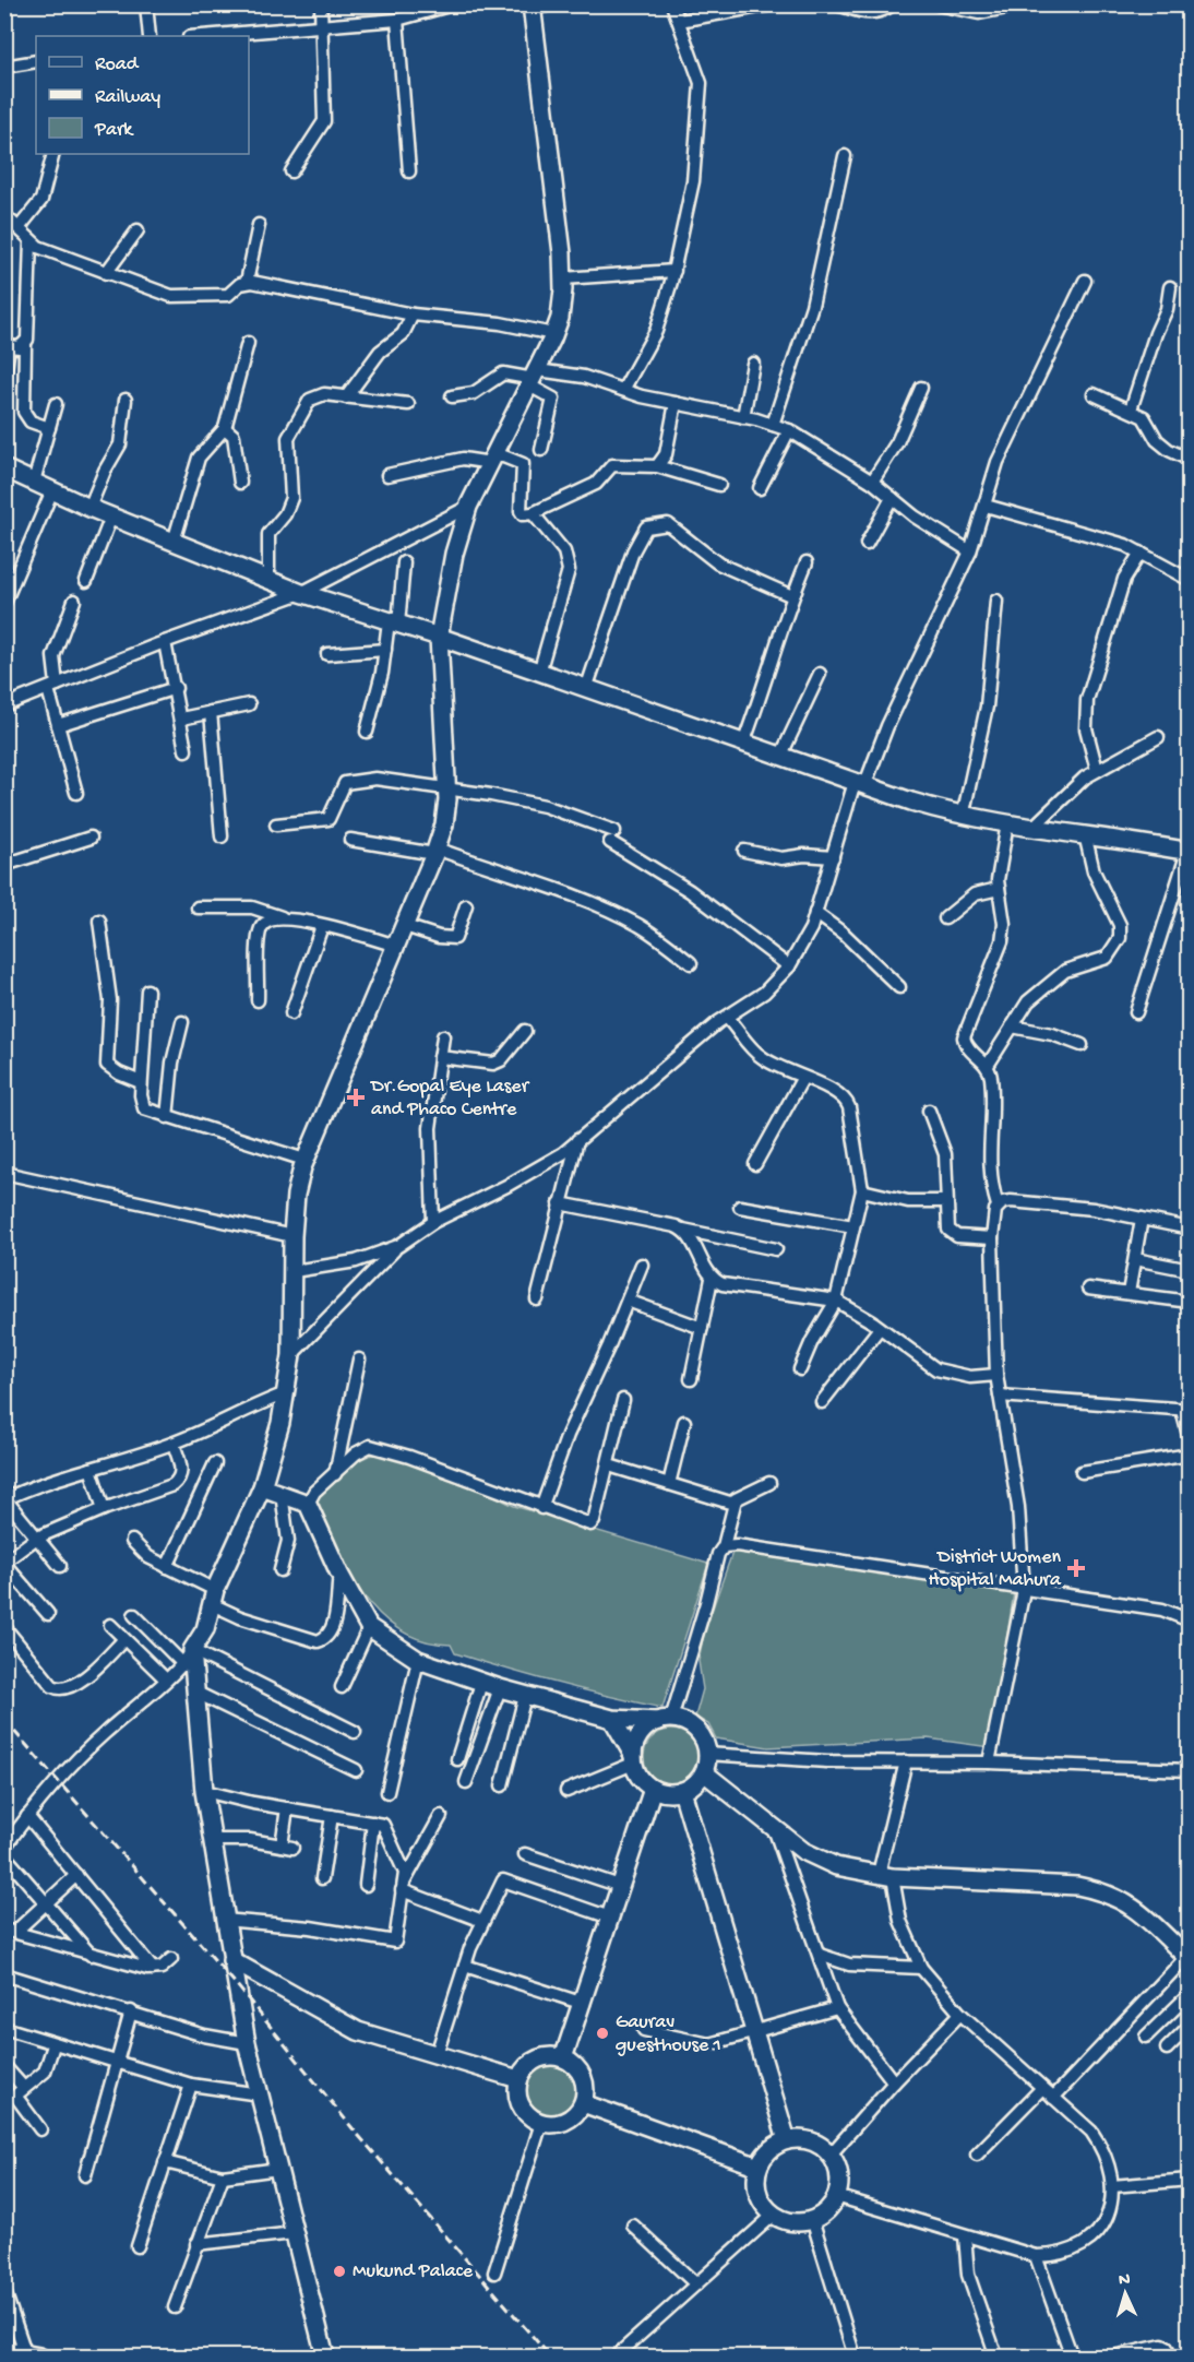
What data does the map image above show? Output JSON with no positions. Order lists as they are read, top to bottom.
{
  "places": {
    "health": ["Dr.Gopal Eye Laser and Phaco Centre", "District Women Hospital Mahura"],
    "other": ["Gaurav guesthouse 1", "Mukund Palace"]
  },
  "legend": ["Road", "Railway", "Park"],
  "north": "top"
}
